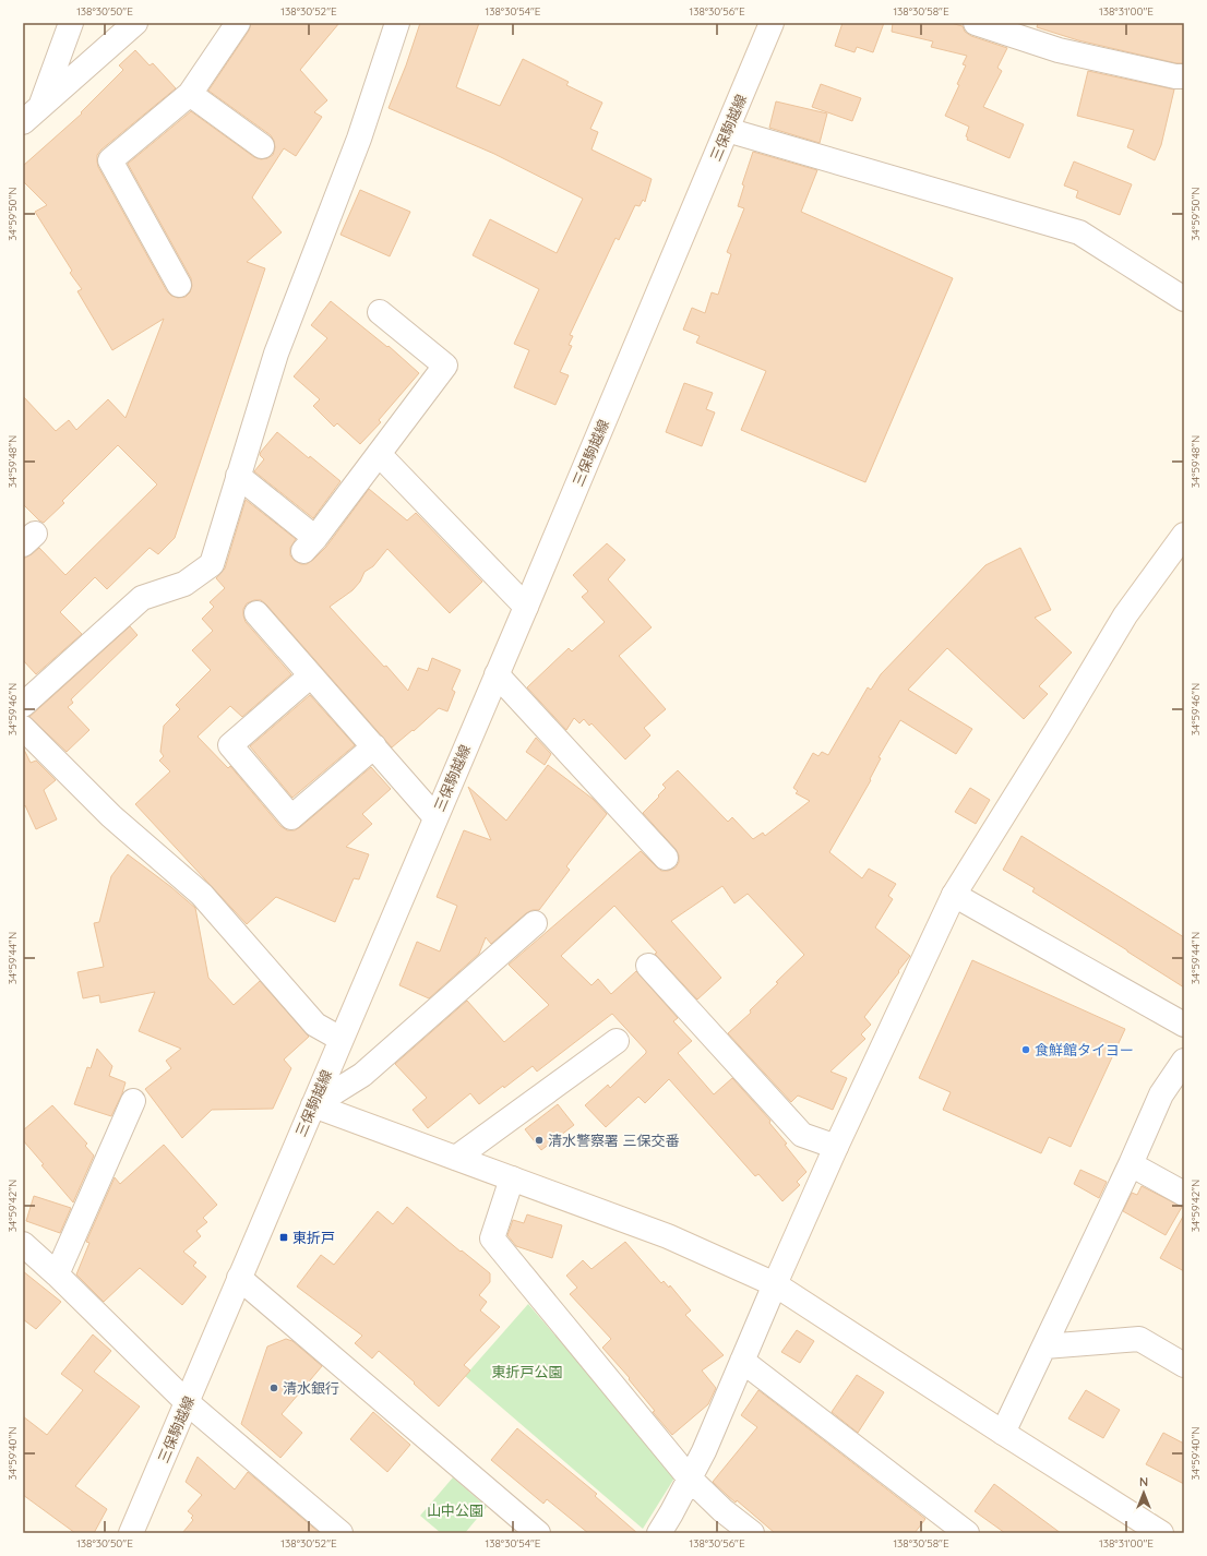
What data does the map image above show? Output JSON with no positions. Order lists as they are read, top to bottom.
{
  "streets": {
    "street": ["三保駒越線"]
  },
  "parks": ["東折戸公園", "山中公園"],
  "places": {
    "other": ["食鮮館タイヨー", "清水警察署 三保交番", "清水銀行"],
    "transit": ["東折戸"]
  },
  "north": "top",
  "coordinates": [
    "138°30'50\"E",
    "138°30'52\"E",
    "138°30'54\"E",
    "138°30'56\"E",
    "138°30'58\"E",
    "138°31'00\"E",
    "34°59'50\"N",
    "34°59'48\"N",
    "34°59'46\"N",
    "34°59'44\"N",
    "34°59'42\"N",
    "34°59'40\"N"
  ]
}
